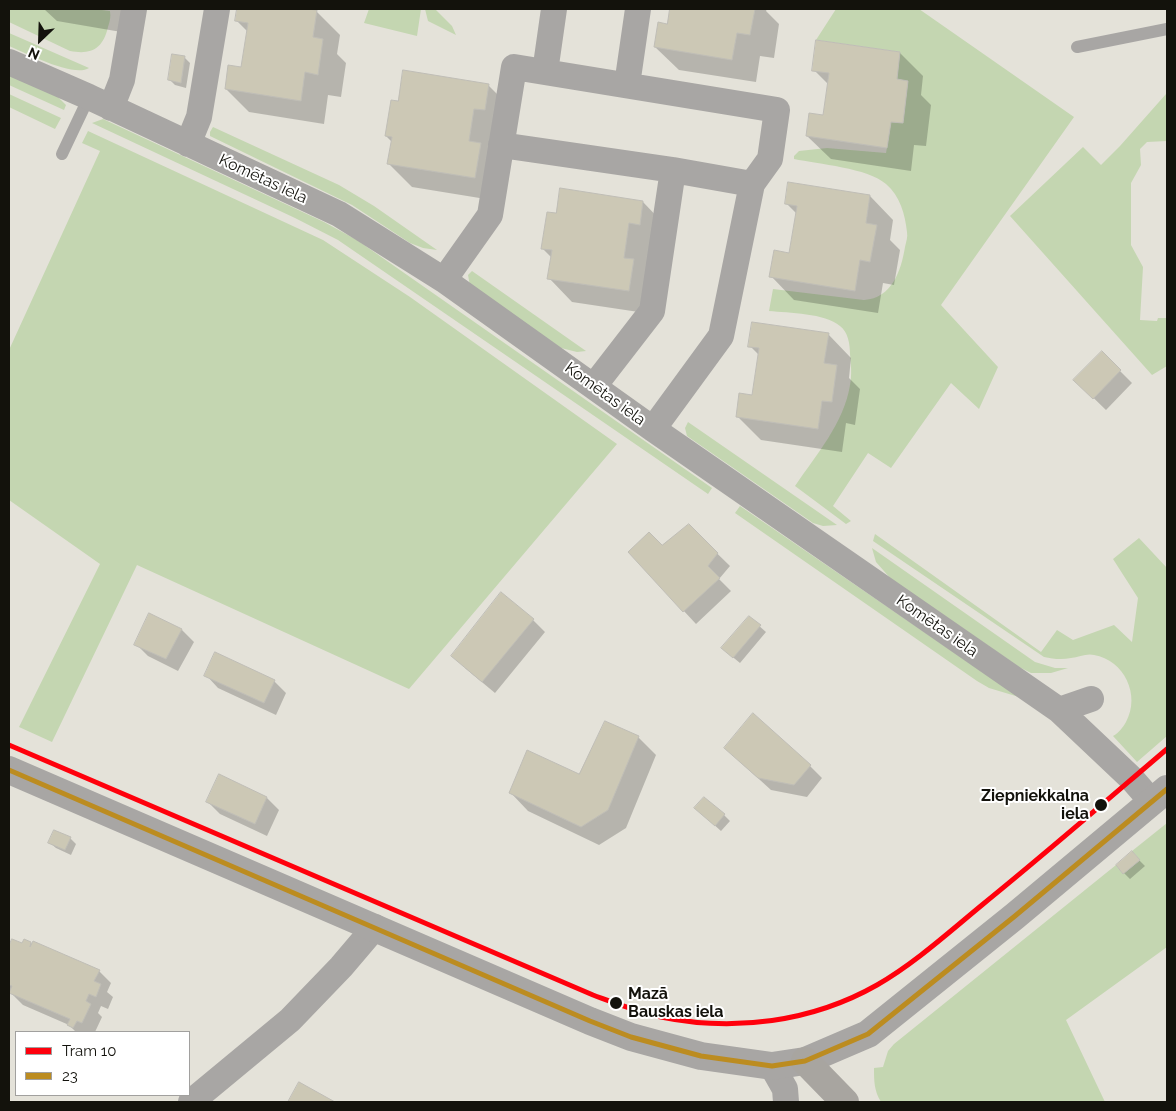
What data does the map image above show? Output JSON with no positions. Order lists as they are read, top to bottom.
{
  "streets": {
    "street": ["Komētas iela"]
  },
  "places": ["Ziepniekkalna iela", "Mazā Bauskas iela"],
  "lines": ["tram line 10", "transit line 23"],
  "legend": ["Tram 10", "23"],
  "north": "bottom left"
}
